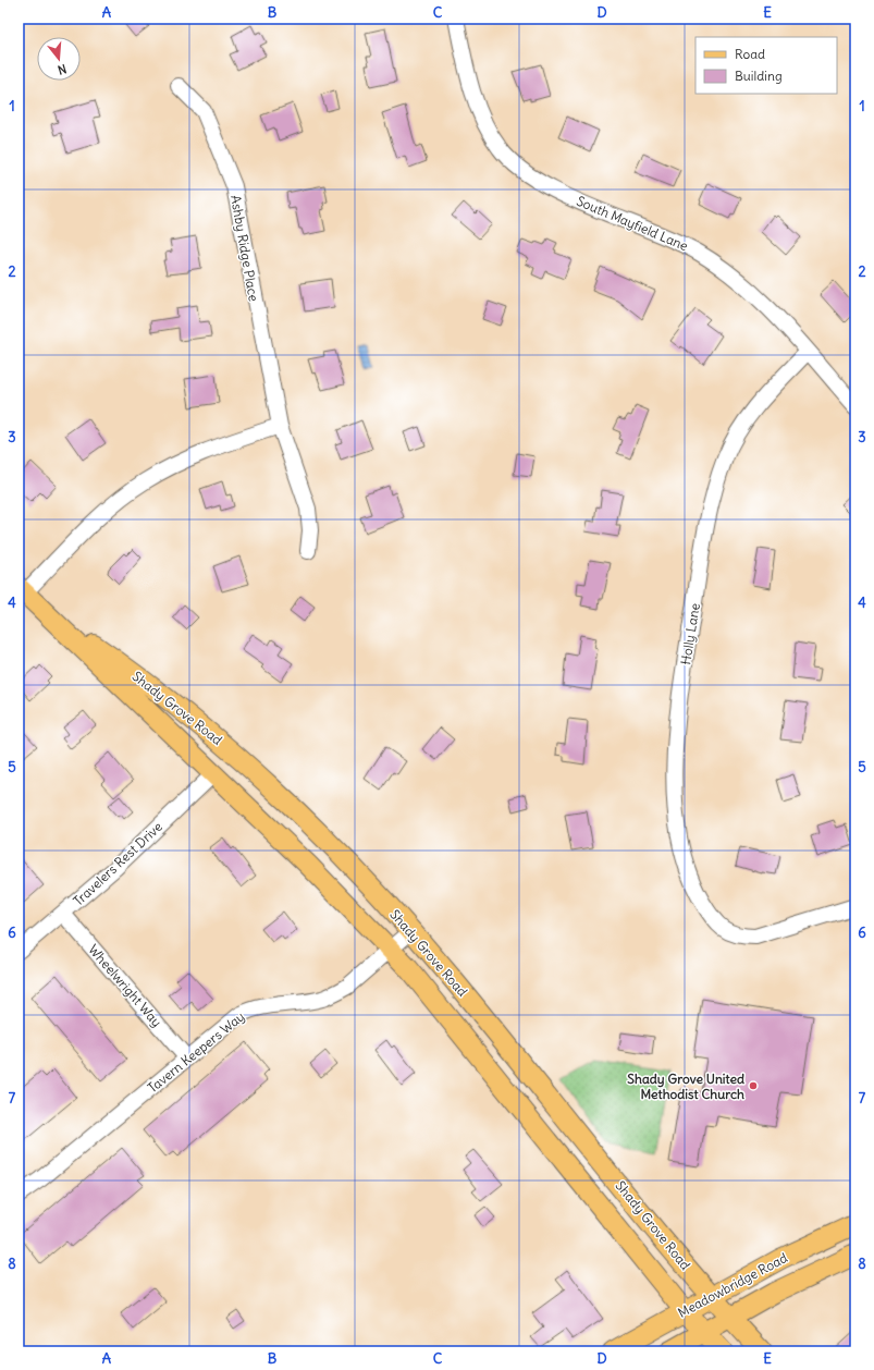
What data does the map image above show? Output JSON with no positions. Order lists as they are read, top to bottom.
{
  "streets": {
    "main road": ["Shady Grove Road", "Meadowbridge Road"],
    "street": [
      "South Mayfield Lane",
      "Ashby Ridge Place",
      "Holly Lane",
      "Travelers Rest Drive",
      "Wheelwright Way",
      "Tavern Keepers Way"
    ]
  },
  "crossings": [
    ["South Mayfield Lane", "Holly Lane"],
    ["Shady Grove Road", "Travelers Rest Drive"],
    ["Shady Grove Road", "Tavern Keepers Way"],
    ["Shady Grove Road", "Meadowbridge Road"],
    ["Travelers Rest Drive", "Wheelwright Way"],
    ["Wheelwright Way", "Tavern Keepers Way"]
  ],
  "places": ["Shady Grove United Methodist Church"],
  "legend": ["Road", "Building"],
  "north": "bottom",
  "grid": {
    "columns": [
      "A",
      "B",
      "C",
      "D",
      "E"
    ],
    "rows": [
      "1",
      "2",
      "3",
      "4",
      "5",
      "6",
      "7",
      "8"
    ]
  }
}
